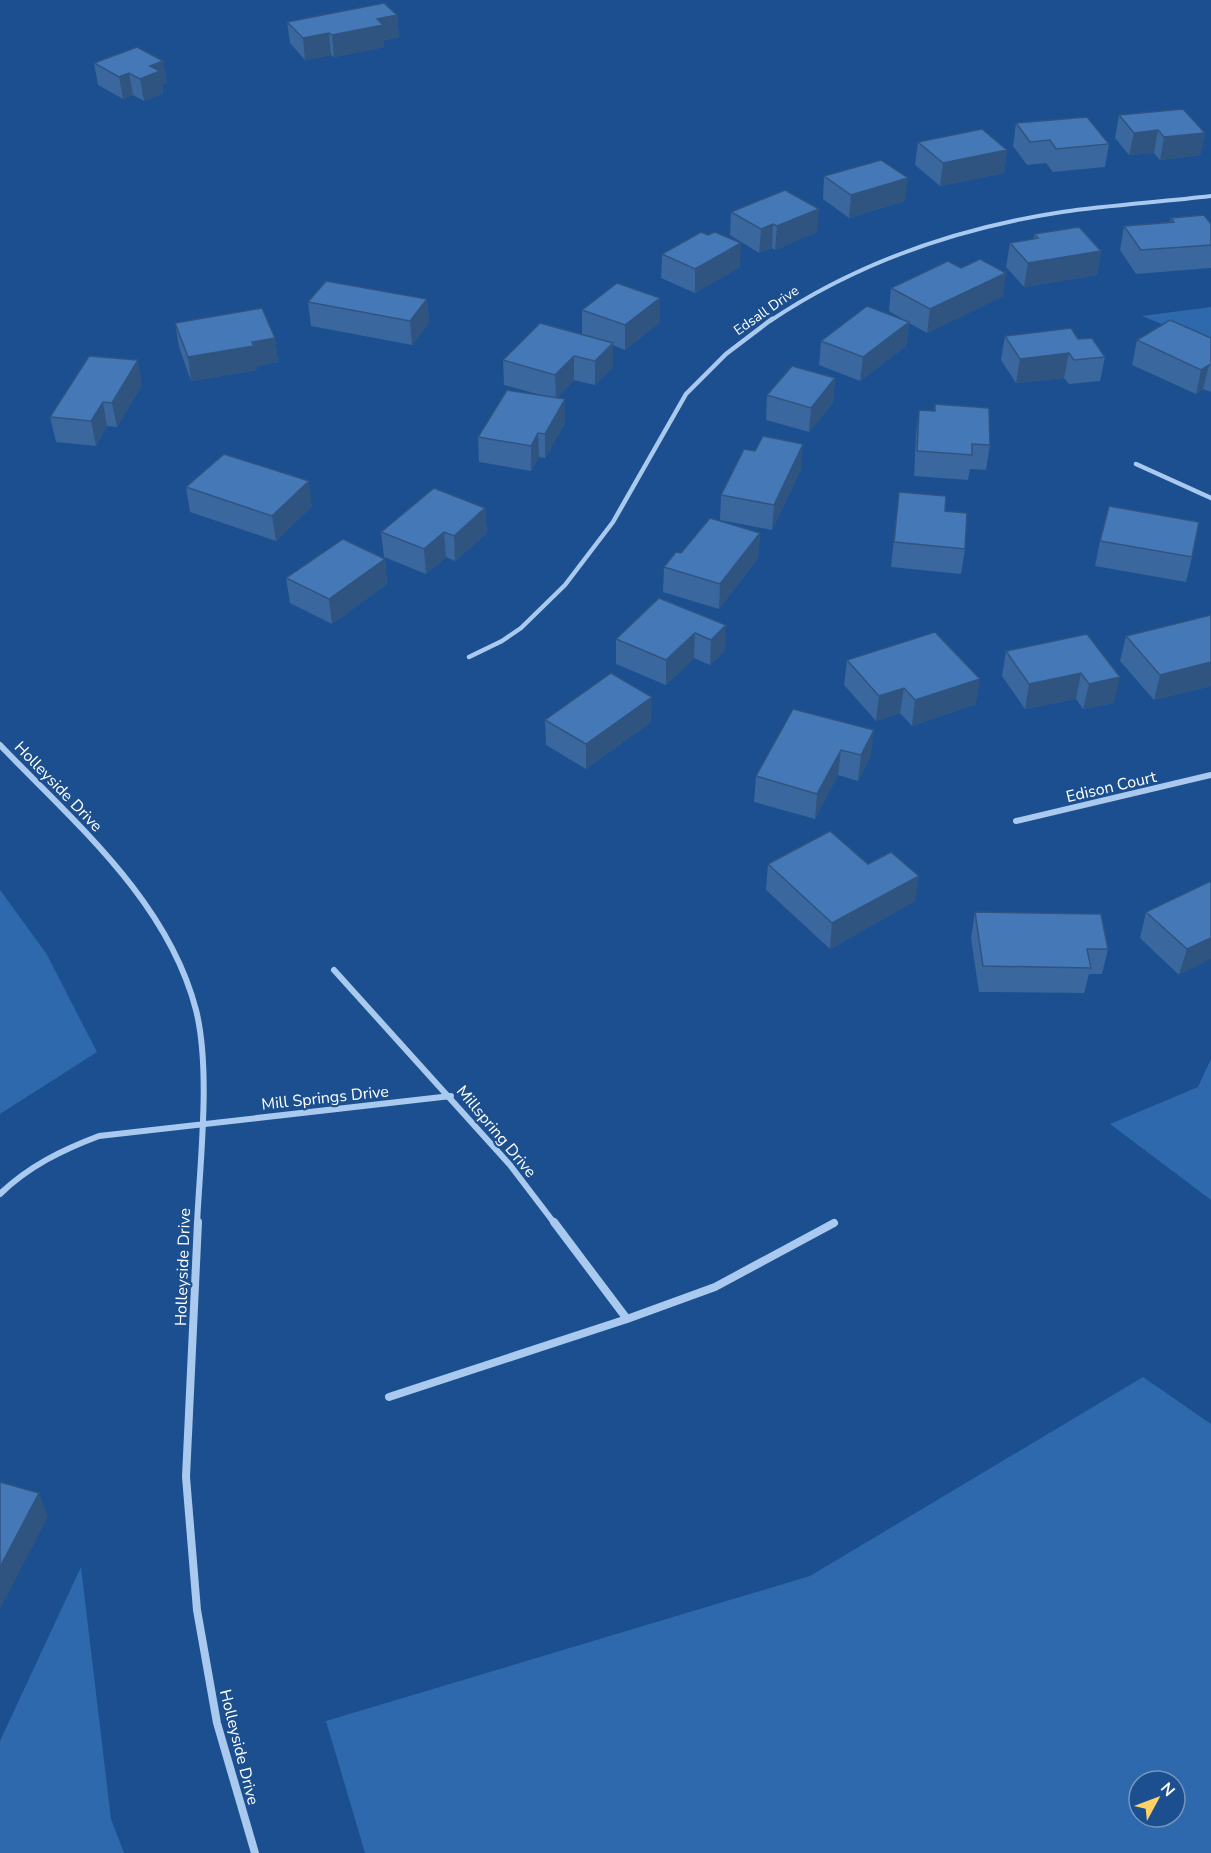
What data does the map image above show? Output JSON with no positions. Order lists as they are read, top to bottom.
{
  "streets": {
    "street": [
      "Edsall Drive",
      "Holleyside Drive",
      "Edison Court",
      "Mill Springs Drive",
      "Millspring Drive"
    ]
  },
  "crossings": [
    ["Holleyside Drive", "Mill Springs Drive"],
    ["Mill Springs Drive", "Millspring Drive"]
  ],
  "north": "top right"
}
